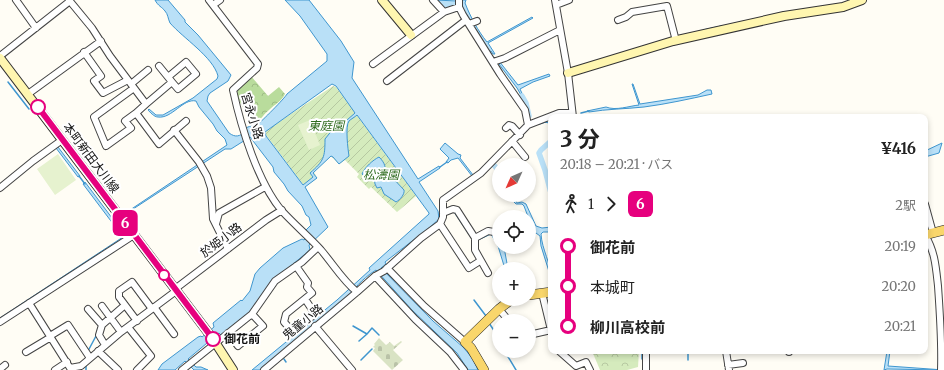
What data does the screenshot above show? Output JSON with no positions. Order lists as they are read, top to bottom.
{
  "streets": {
    "main road": ["本町新田大川線"],
    "street": ["宮永小路", "於姫小路", "鬼童小路"]
  },
  "crossings": [
    ["宮永小路", "於姫小路"],
    ["宮永小路", "鬼童小路"],
    ["本町新田大川線", "於姫小路"]
  ],
  "parks": ["東庭園", "松濤園"],
  "places": ["御花前"],
  "lines": ["bus line 6"],
  "north": "bottom left",
  "page": {
    "on_map": "6",
    "heading": ["3 分", "20:18 – 20:21 · バス", "¥416"],
    "map_buttons": ["+", "−"],
    "legs": ["1", "6", "2駅"],
    "list": [
      {
        "name": "御花前",
        "value": "20:19"
      },
      {
        "name": "本城町",
        "value": "20:20"
      },
      {
        "name": "柳川高校前",
        "value": "20:21"
      }
    ]
  }
}
